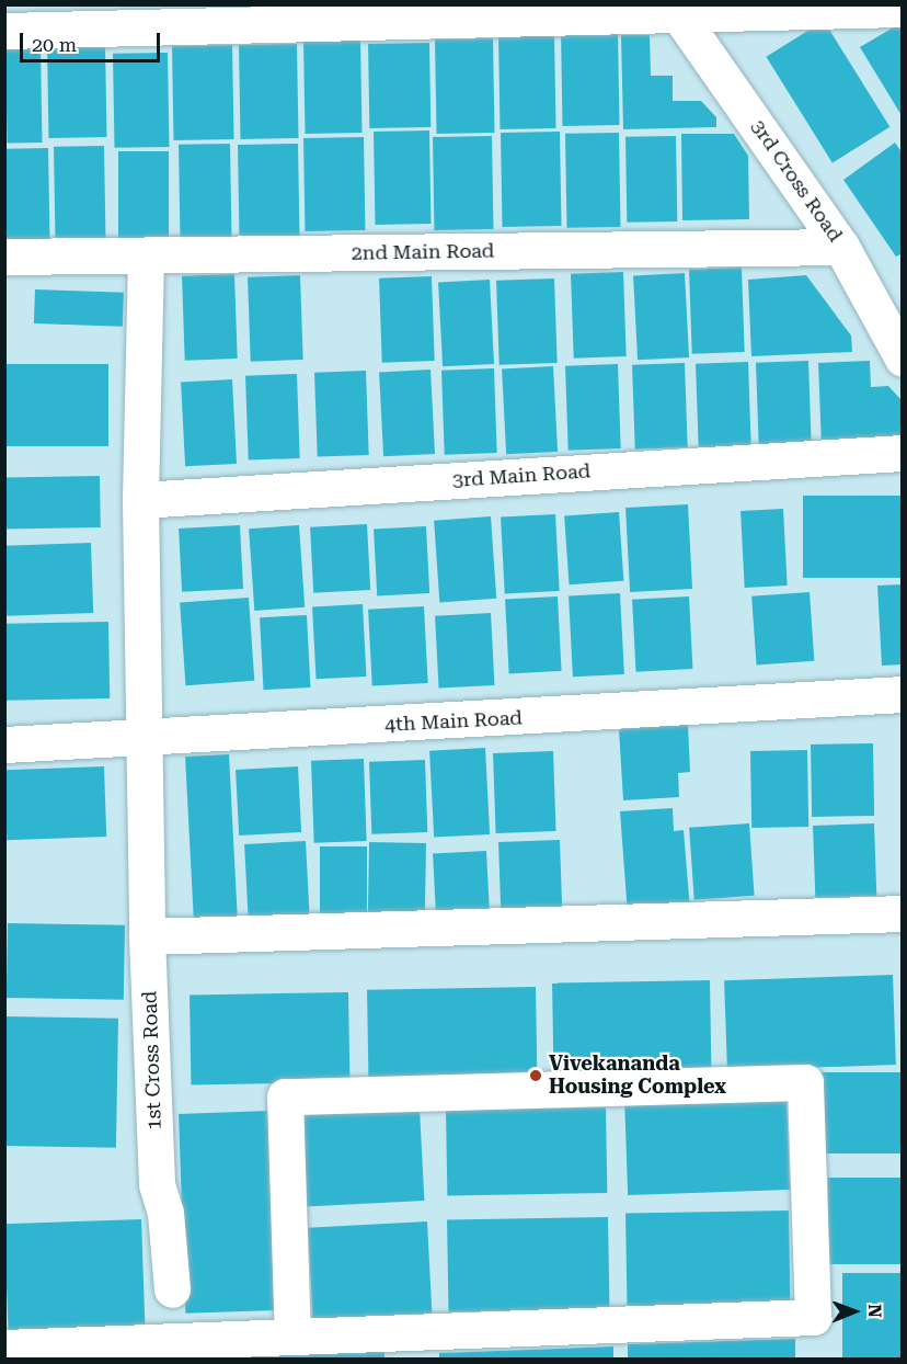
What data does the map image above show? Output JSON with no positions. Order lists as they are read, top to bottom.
{
  "streets": {
    "street": [
      "3rd Cross Road",
      "2nd Main Road",
      "3rd Main Road",
      "4th Main Road",
      "1st Cross Road"
    ]
  },
  "crossings": [
    ["3rd Cross Road", "2nd Main Road"],
    ["2nd Main Road", "1st Cross Road"],
    ["3rd Main Road", "1st Cross Road"],
    ["4th Main Road", "1st Cross Road"]
  ],
  "places": ["Vivekananda Housing Complex"],
  "scale_bar": "20 m",
  "north": "right"
}
